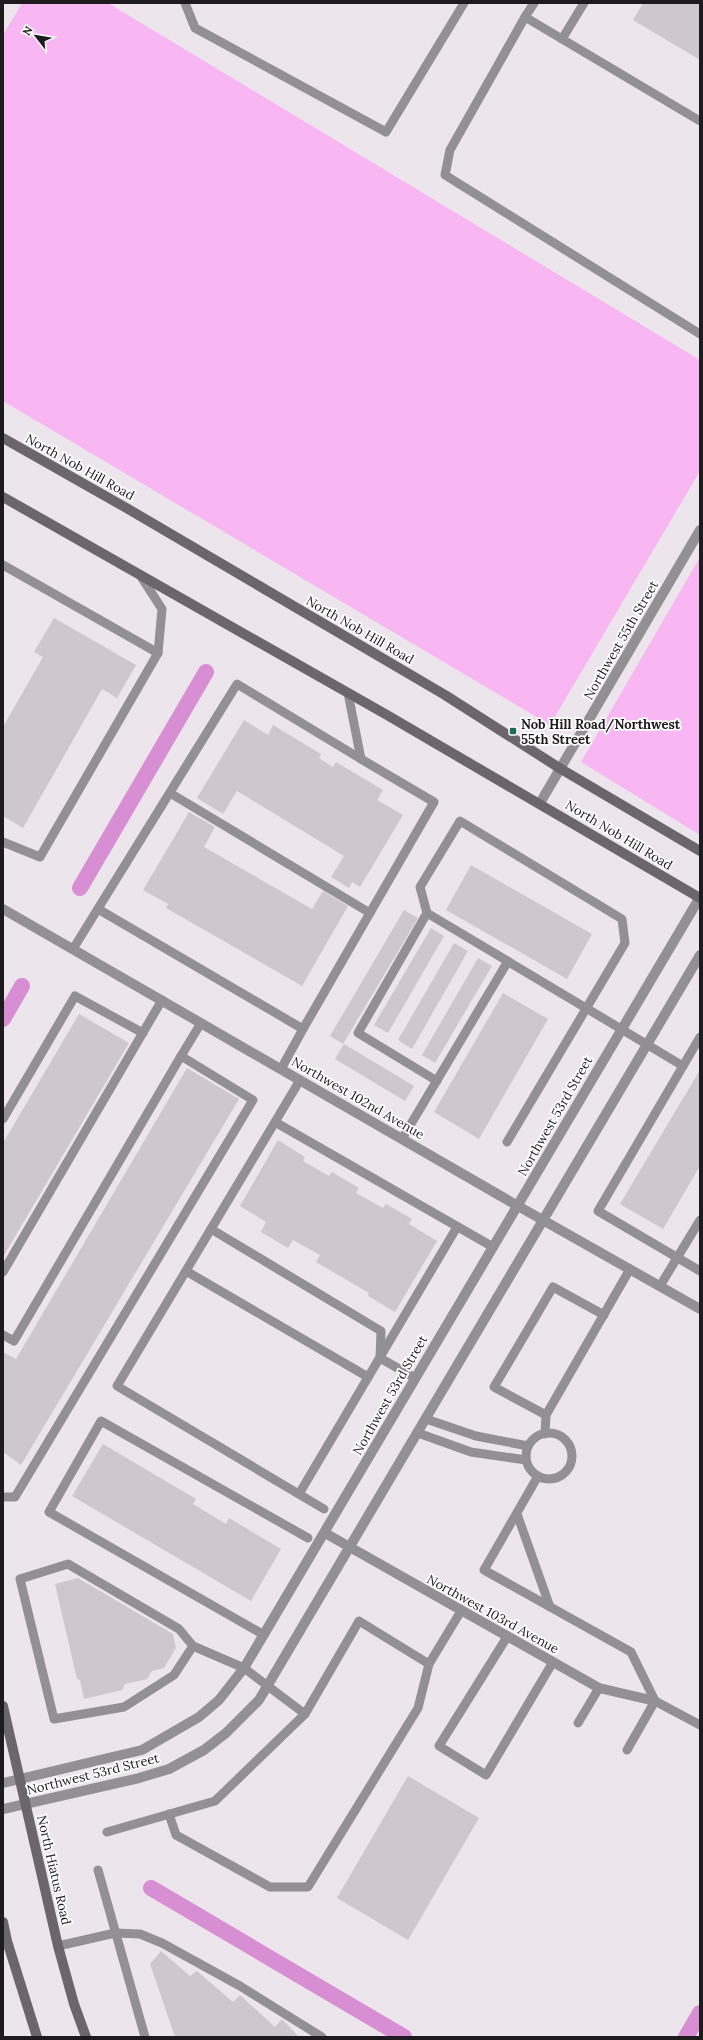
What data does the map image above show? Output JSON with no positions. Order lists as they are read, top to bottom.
{
  "streets": {
    "main road": ["North Nob Hill Road", "North Hiatus Road"],
    "street": [
      "Northwest 55th Street",
      "Northwest 102nd Avenue",
      "Northwest 53rd Street",
      "Northwest 103rd Avenue"
    ]
  },
  "crossings": [
    ["North Nob Hill Road", "Northwest 55th Street"],
    ["North Nob Hill Road", "Northwest 53rd Street"],
    ["Northwest 102nd Avenue", "Northwest 53rd Street"],
    ["Northwest 53rd Street", "Northwest 103rd Avenue"],
    ["Northwest 53rd Street", "North Hiatus Road"]
  ],
  "places": {
    "transit": ["Nob Hill Road/Northwest 55th Street"]
  },
  "north": "top left"
}
